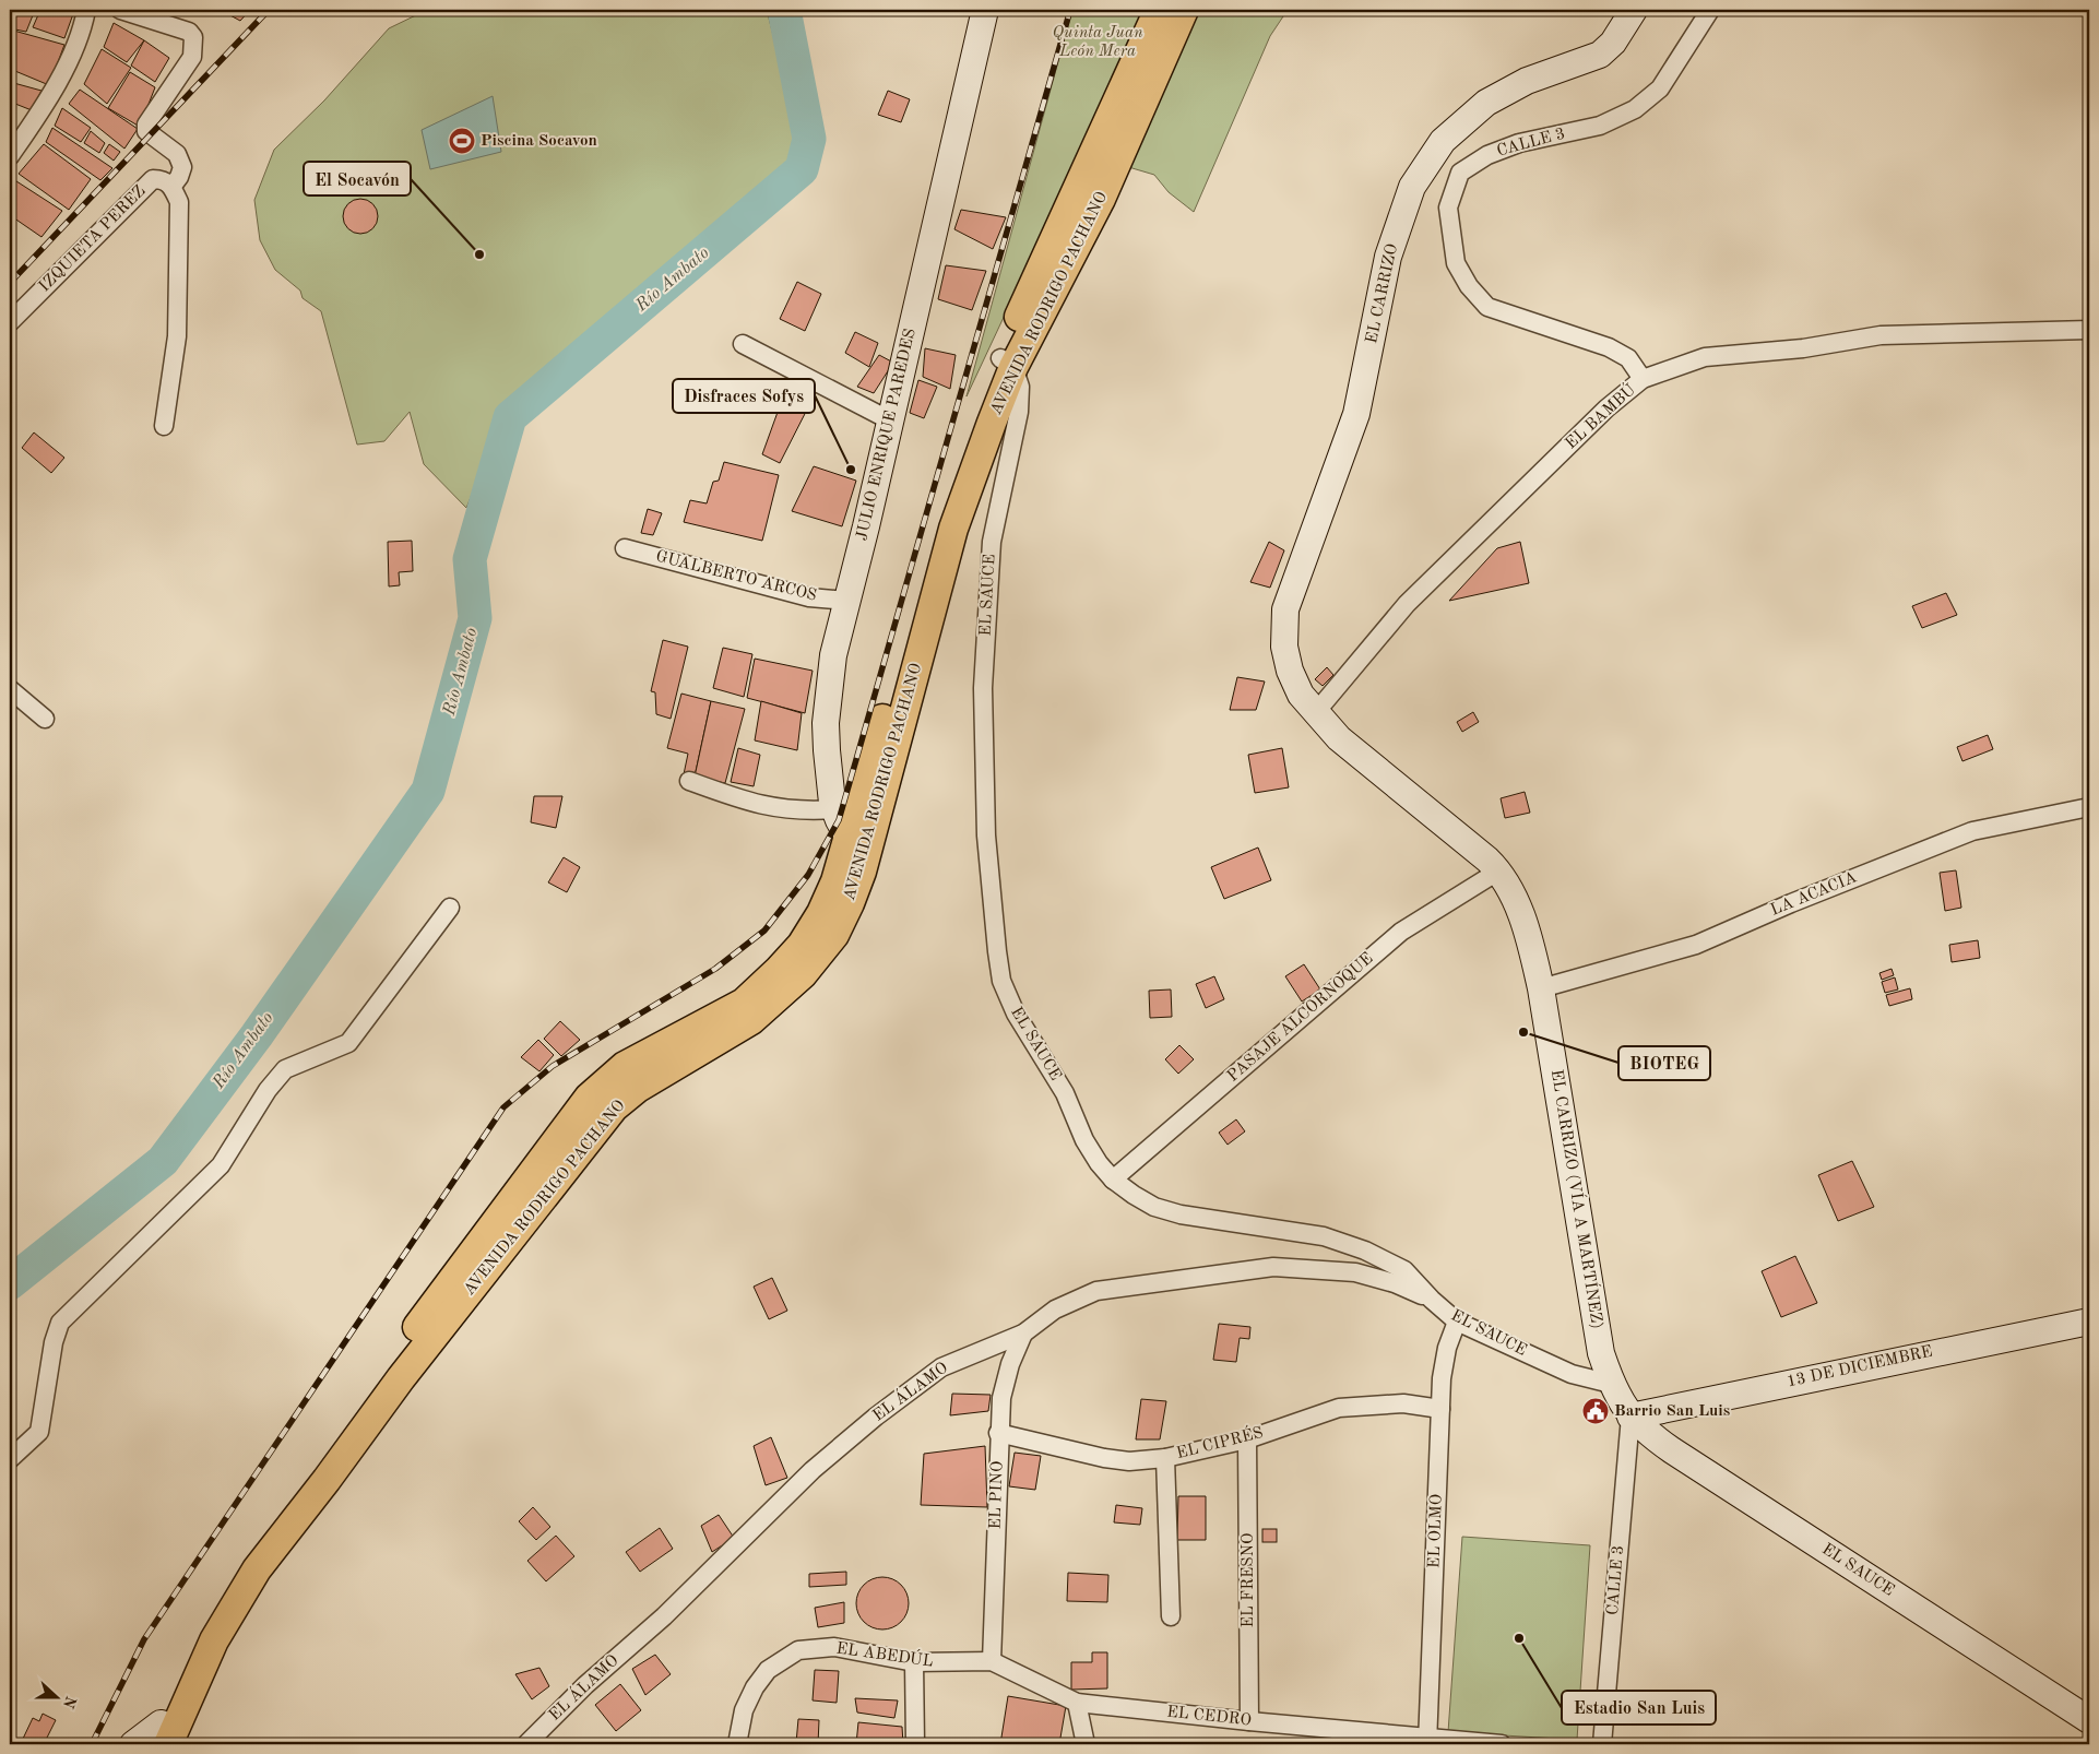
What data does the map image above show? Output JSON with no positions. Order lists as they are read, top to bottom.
{
  "streets": {
    "main road": ["AVENIDA RODRIGO PACHANO"],
    "street": [
      "CALLE 3",
      "IZQUIETA PEREZ",
      "EL CARRIZO",
      "EL BAMBÚ",
      "JULIO ENRIQUE PAREDES",
      "GUALBERTO ARCOS",
      "EL SAUCE",
      "LA ACACIA",
      "PASAJE ALCORNOQUE",
      "EL CARRIZO (VÍA A MARTÍNEZ)",
      "13 DE DICIEMBRE",
      "EL ÁLAMO",
      "EL CIPRÉS",
      "EL PINO",
      "EL OLMO",
      "EL FRESNO",
      "EL ABEDÚL",
      "EL CEDRO"
    ]
  },
  "crossings": [
    ["CALLE 3", "EL BAMBÚ"],
    ["CALLE 3", "EL SAUCE"],
    ["CALLE 3", "EL CARRIZO (VÍA A MARTÍNEZ)"],
    ["CALLE 3", "13 DE DICIEMBRE"],
    ["EL CARRIZO", "EL CARRIZO (VÍA A MARTÍNEZ)"],
    ["AVENIDA RODRIGO PACHANO", "JULIO ENRIQUE PAREDES"],
    ["AVENIDA RODRIGO PACHANO", "EL SAUCE"],
    ["EL BAMBÚ", "EL CARRIZO (VÍA A MARTÍNEZ)"],
    ["JULIO ENRIQUE PAREDES", "GUALBERTO ARCOS"],
    ["EL SAUCE", "PASAJE ALCORNOQUE"],
    ["EL SAUCE", "EL CARRIZO (VÍA A MARTÍNEZ)"],
    ["EL SAUCE", "13 DE DICIEMBRE"],
    ["EL SAUCE", "EL ÁLAMO"],
    ["EL SAUCE", "EL OLMO"],
    ["LA ACACIA", "EL CARRIZO (VÍA A MARTÍNEZ)"],
    ["PASAJE ALCORNOQUE", "EL CARRIZO (VÍA A MARTÍNEZ)"],
    ["EL CARRIZO (VÍA A MARTÍNEZ)", "13 DE DICIEMBRE"],
    ["EL ÁLAMO", "EL PINO"],
    ["EL CIPRÉS", "EL PINO"],
    ["EL CIPRÉS", "EL OLMO"],
    ["EL CIPRÉS", "EL FRESNO"],
    ["EL PINO", "EL ABEDÚL"],
    ["EL PINO", "EL CEDRO"],
    ["EL OLMO", "EL CEDRO"],
    ["EL FRESNO", "EL CEDRO"],
    ["EL ABEDÚL", "EL CEDRO"]
  ],
  "water": ["Río Ambato"],
  "parks": ["Quinta Juan León Mera"],
  "places": {
    "sports": ["Piscina Socavon"],
    "other": [
      "El Socavón",
      "Disfraces Sofys",
      "BIOTEG",
      "Estadio San Luis"
    ],
    "public building": ["Barrio San Luis"]
  },
  "north": "right"
}
